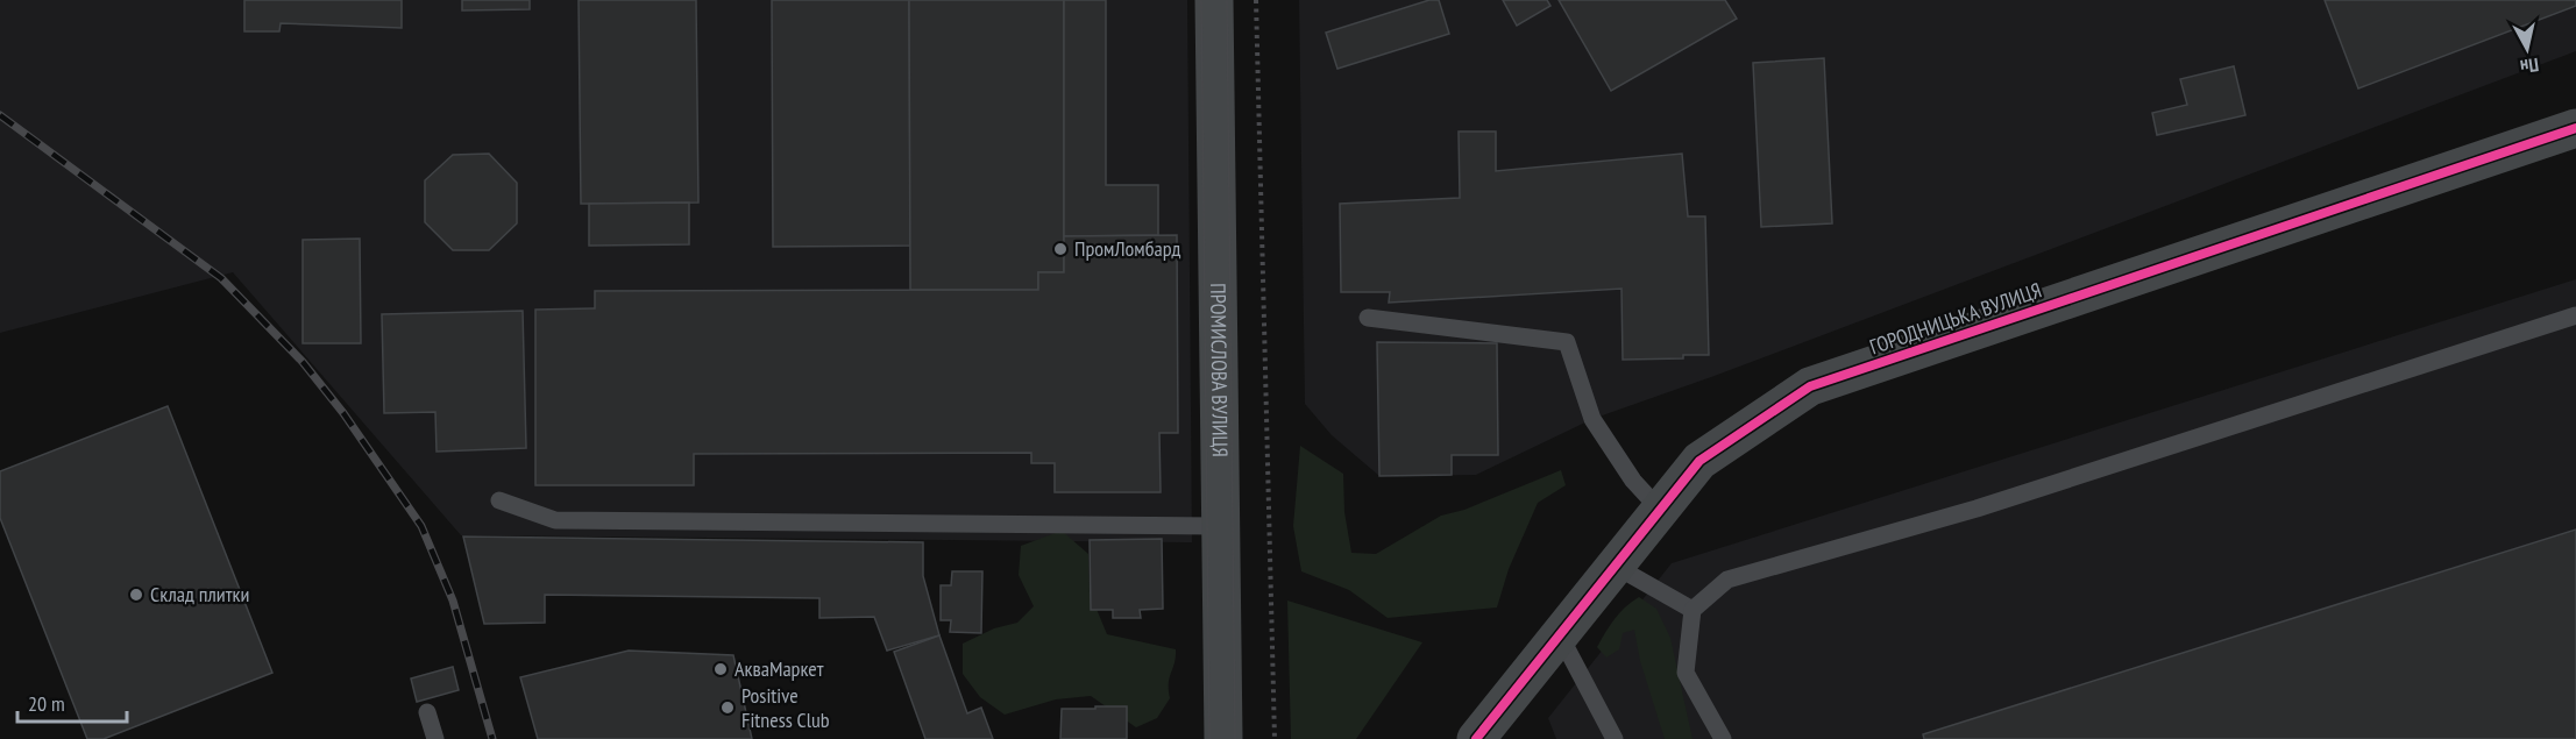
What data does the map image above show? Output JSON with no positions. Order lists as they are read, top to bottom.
{
  "streets": {
    "street": ["ГОРОДНИЦЬКА ВУЛИЦЯ", "ПРОМИСЛОВА ВУЛИЦЯ"]
  },
  "places": [
    "ПромЛомбард",
    "Склад плитки",
    "АкваМаркет",
    "Positive Fitness Club"
  ],
  "scale_bar": "20 m",
  "north": "bottom"
}
